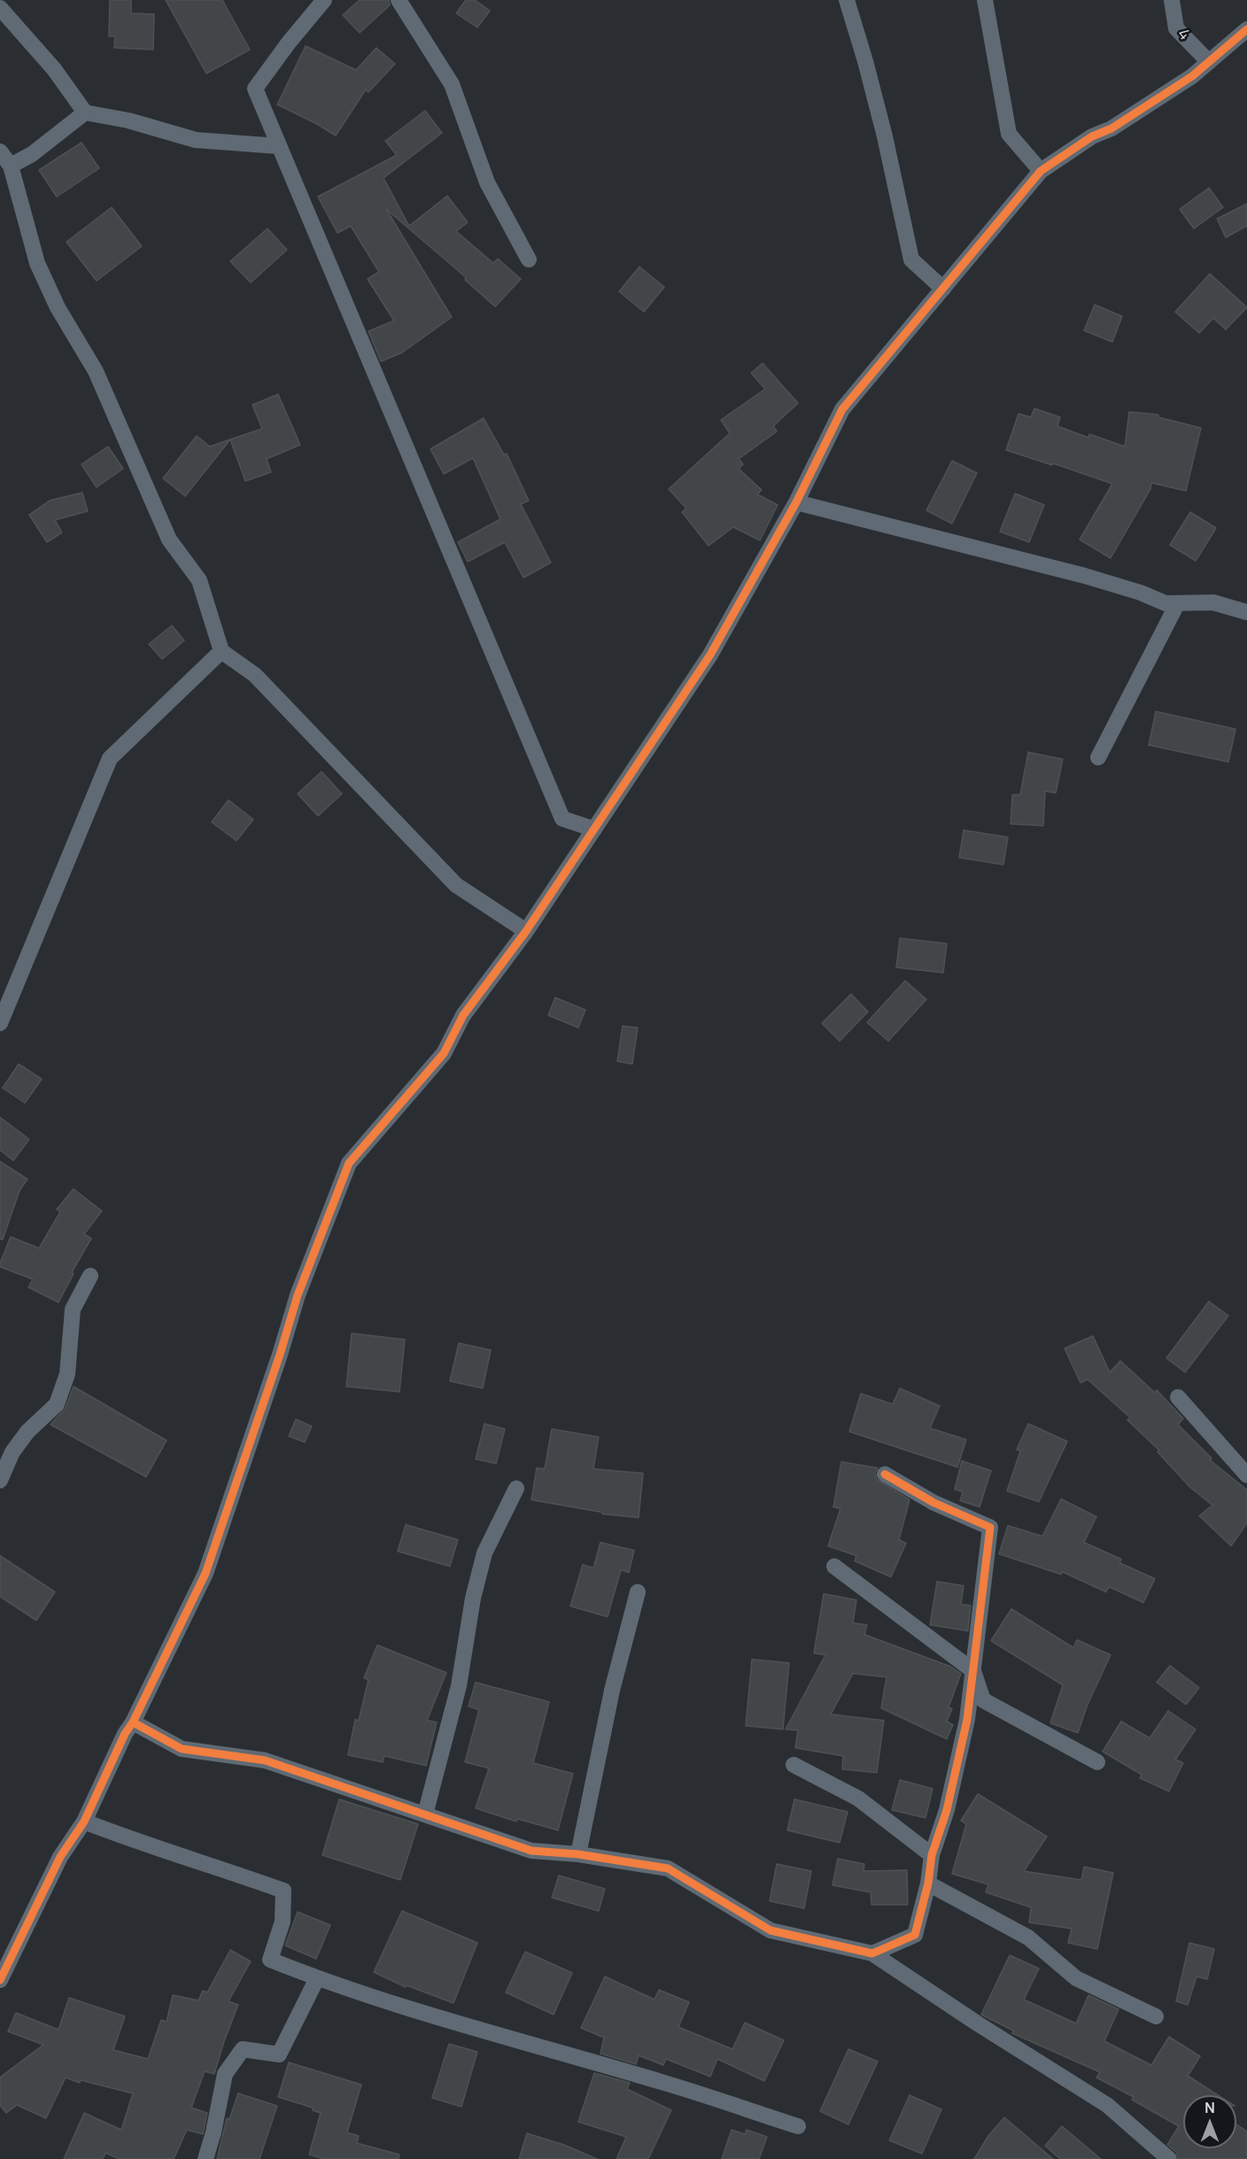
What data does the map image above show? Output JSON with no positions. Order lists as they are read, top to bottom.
{
  "streets": {
    "street": ["4"]
  },
  "north": "top"
}
